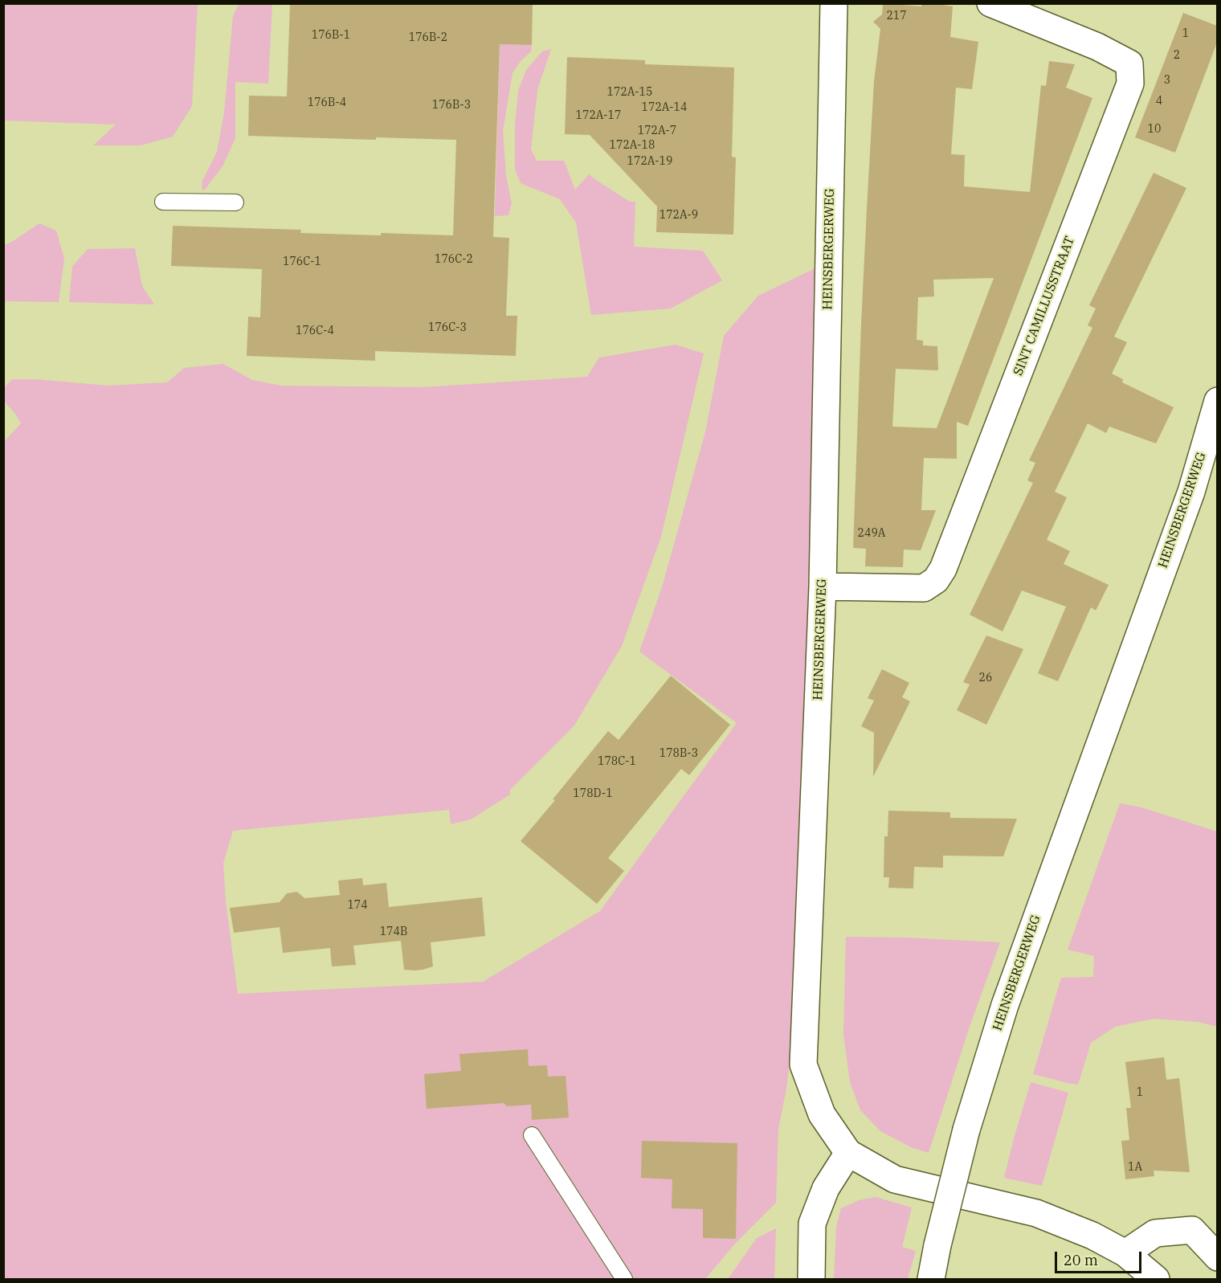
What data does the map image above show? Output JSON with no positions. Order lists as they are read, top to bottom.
{
  "streets": {
    "street": ["HEINSBERGERWEG", "SINT CAMILLUSSTRAAT"]
  },
  "crossings": [
    ["HEINSBERGERWEG", "SINT CAMILLUSSTRAAT"]
  ],
  "house_numbers": [
    "217",
    "1",
    "176B-1",
    "176B-2",
    "2",
    "3",
    "172A-15",
    "4",
    "176B-4",
    "176B-3",
    "172A-14",
    "172A-17",
    "10",
    "172A-7",
    "172A-18",
    "172A-19",
    "172A-9",
    "176C-2",
    "176C-1",
    "176C-3",
    "176C-4",
    "249A",
    "26",
    "178B-3",
    "178C-1",
    "178D-1",
    "174",
    "174B",
    "1",
    "1A"
  ],
  "scale_bar": "20 m"
}
